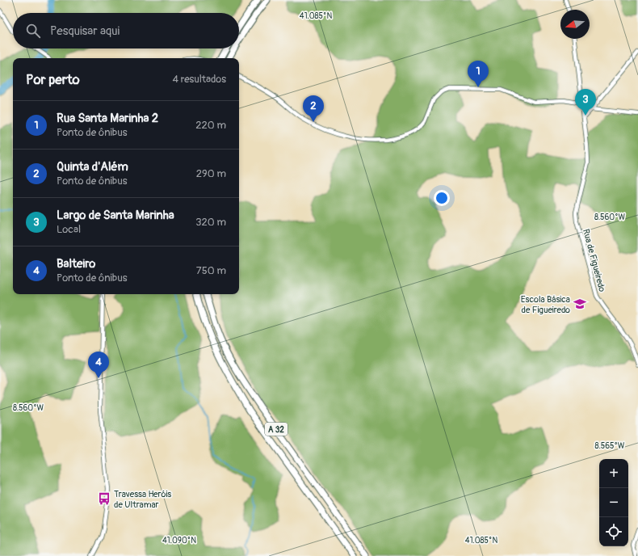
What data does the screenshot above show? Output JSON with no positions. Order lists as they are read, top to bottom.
{
  "streets": {
    "highway": ["A 32"],
    "street": ["Rua de Figueiredo"]
  },
  "places": {
    "school or university": ["Escola Básica de Figueiredo"],
    "bus stop": ["Travessa Heróis de Ultramar"]
  },
  "north": "left",
  "page": {
    "search": "Pesquisar aqui",
    "heading": ["Por perto", "4 resultados"],
    "pins": [
      "1",
      "3",
      "2",
      "4"
    ],
    "list": [
      {
        "mark": "1",
        "name": "Rua Santa Marinha 2",
        "note": "Ponto de ônibus",
        "value": "220 m"
      },
      {
        "mark": "2",
        "name": "Quinta d'Além",
        "note": "Ponto de ônibus",
        "value": "290 m"
      },
      {
        "mark": "3",
        "name": "Largo de Santa Marinha",
        "note": "Local",
        "value": "320 m"
      },
      {
        "mark": "4",
        "name": "Balteiro",
        "note": "Ponto de ônibus",
        "value": "750 m"
      }
    ],
    "map_buttons": ["+", "−"]
  },
  "coordinates": [
    "41.085°N",
    "8.560°W",
    "8.565°W",
    "41.090°N"
  ]
}
